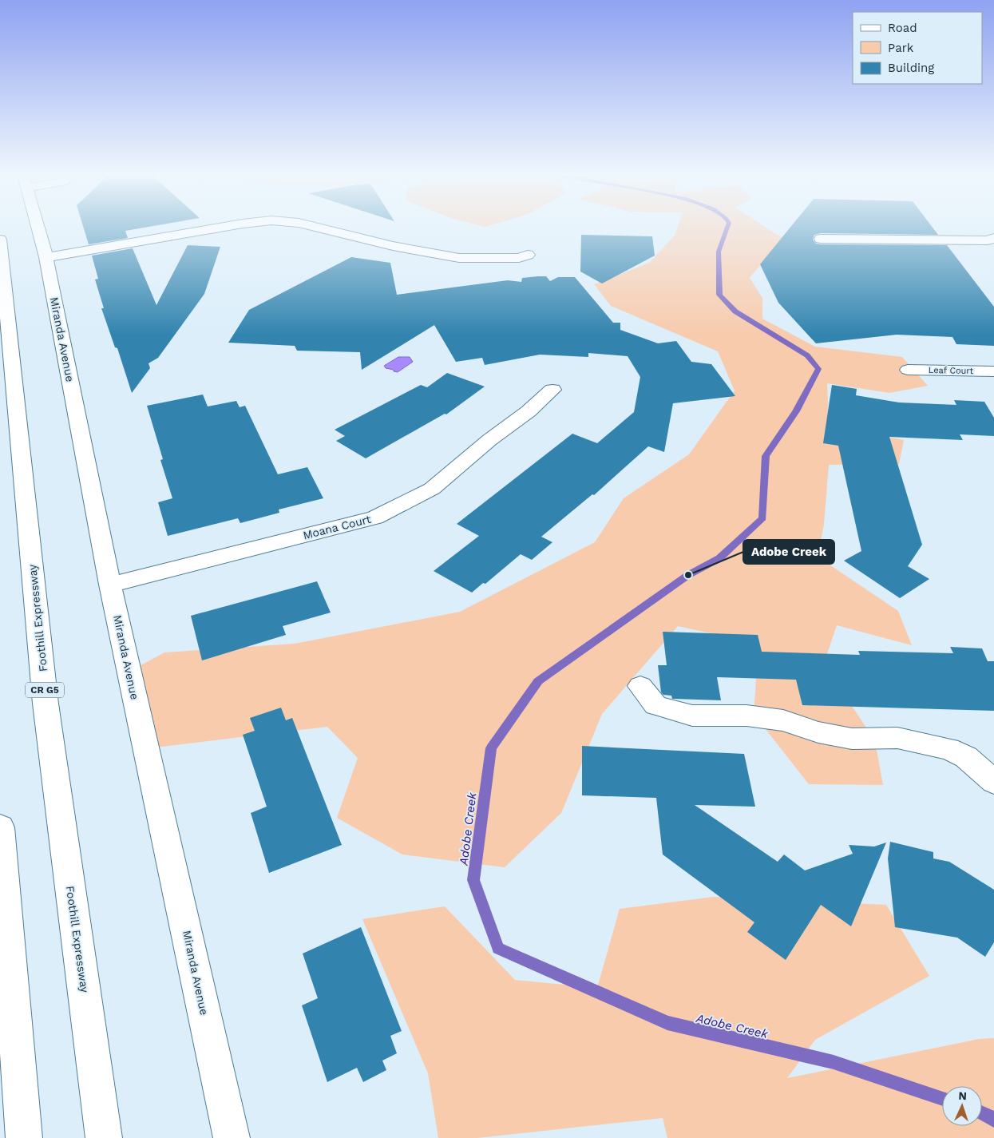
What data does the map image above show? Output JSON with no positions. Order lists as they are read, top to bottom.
{
  "streets": {
    "main road": [
      "Miranda Avenue",
      "Leaf Court",
      "Moana Court",
      "Foothill Expressway",
      "CR G5"
    ]
  },
  "crossings": [
    ["Miranda Avenue", "Moana Court"]
  ],
  "water": ["Adobe Creek"],
  "places": ["Adobe Creek"],
  "legend": ["Road", "Park", "Building"],
  "north": "top"
}
